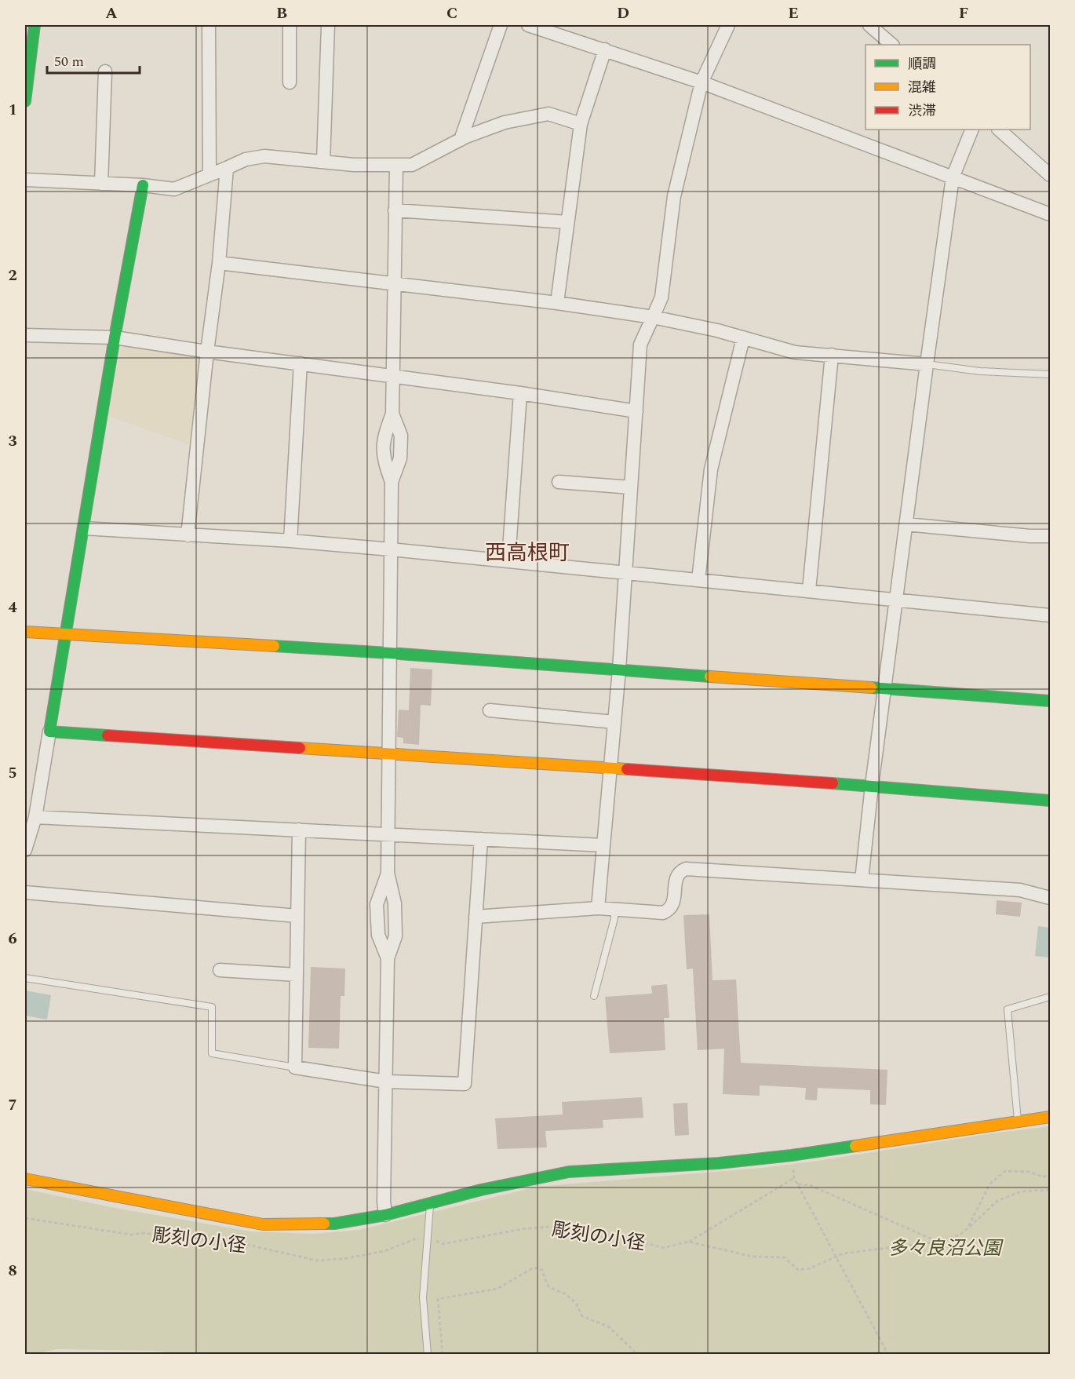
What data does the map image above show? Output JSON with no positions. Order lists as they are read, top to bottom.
{
  "streets": {
    "path": ["彫刻の小径"]
  },
  "districts": ["西高根町"],
  "parks": ["多々良沼公園"],
  "legend": ["順調", "混雑", "渋滞"],
  "scale_bar": "50 m",
  "grid": {
    "columns": [
      "A",
      "B",
      "C",
      "D",
      "E",
      "F"
    ],
    "rows": [
      "1",
      "2",
      "3",
      "4",
      "5",
      "6",
      "7",
      "8"
    ]
  }
}
